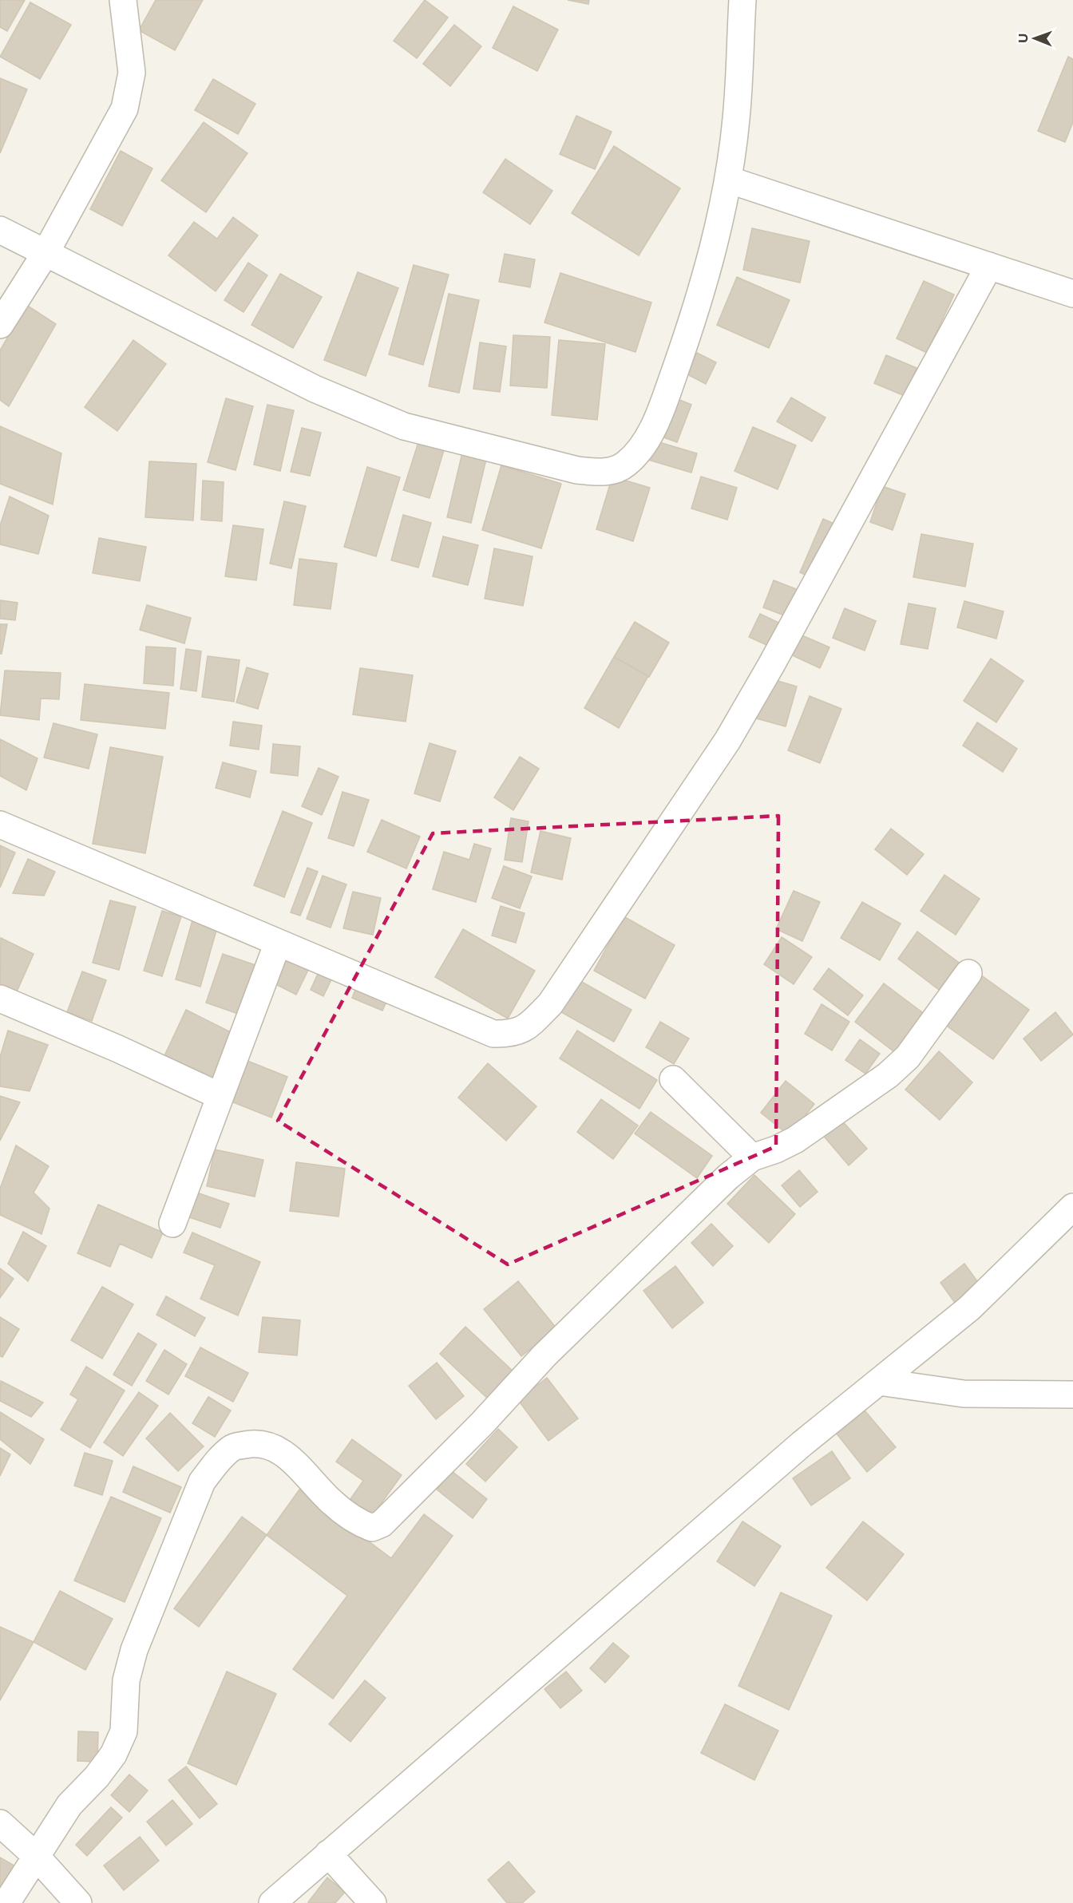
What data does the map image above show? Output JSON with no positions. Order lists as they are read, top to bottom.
{
  "north": "left"
}
